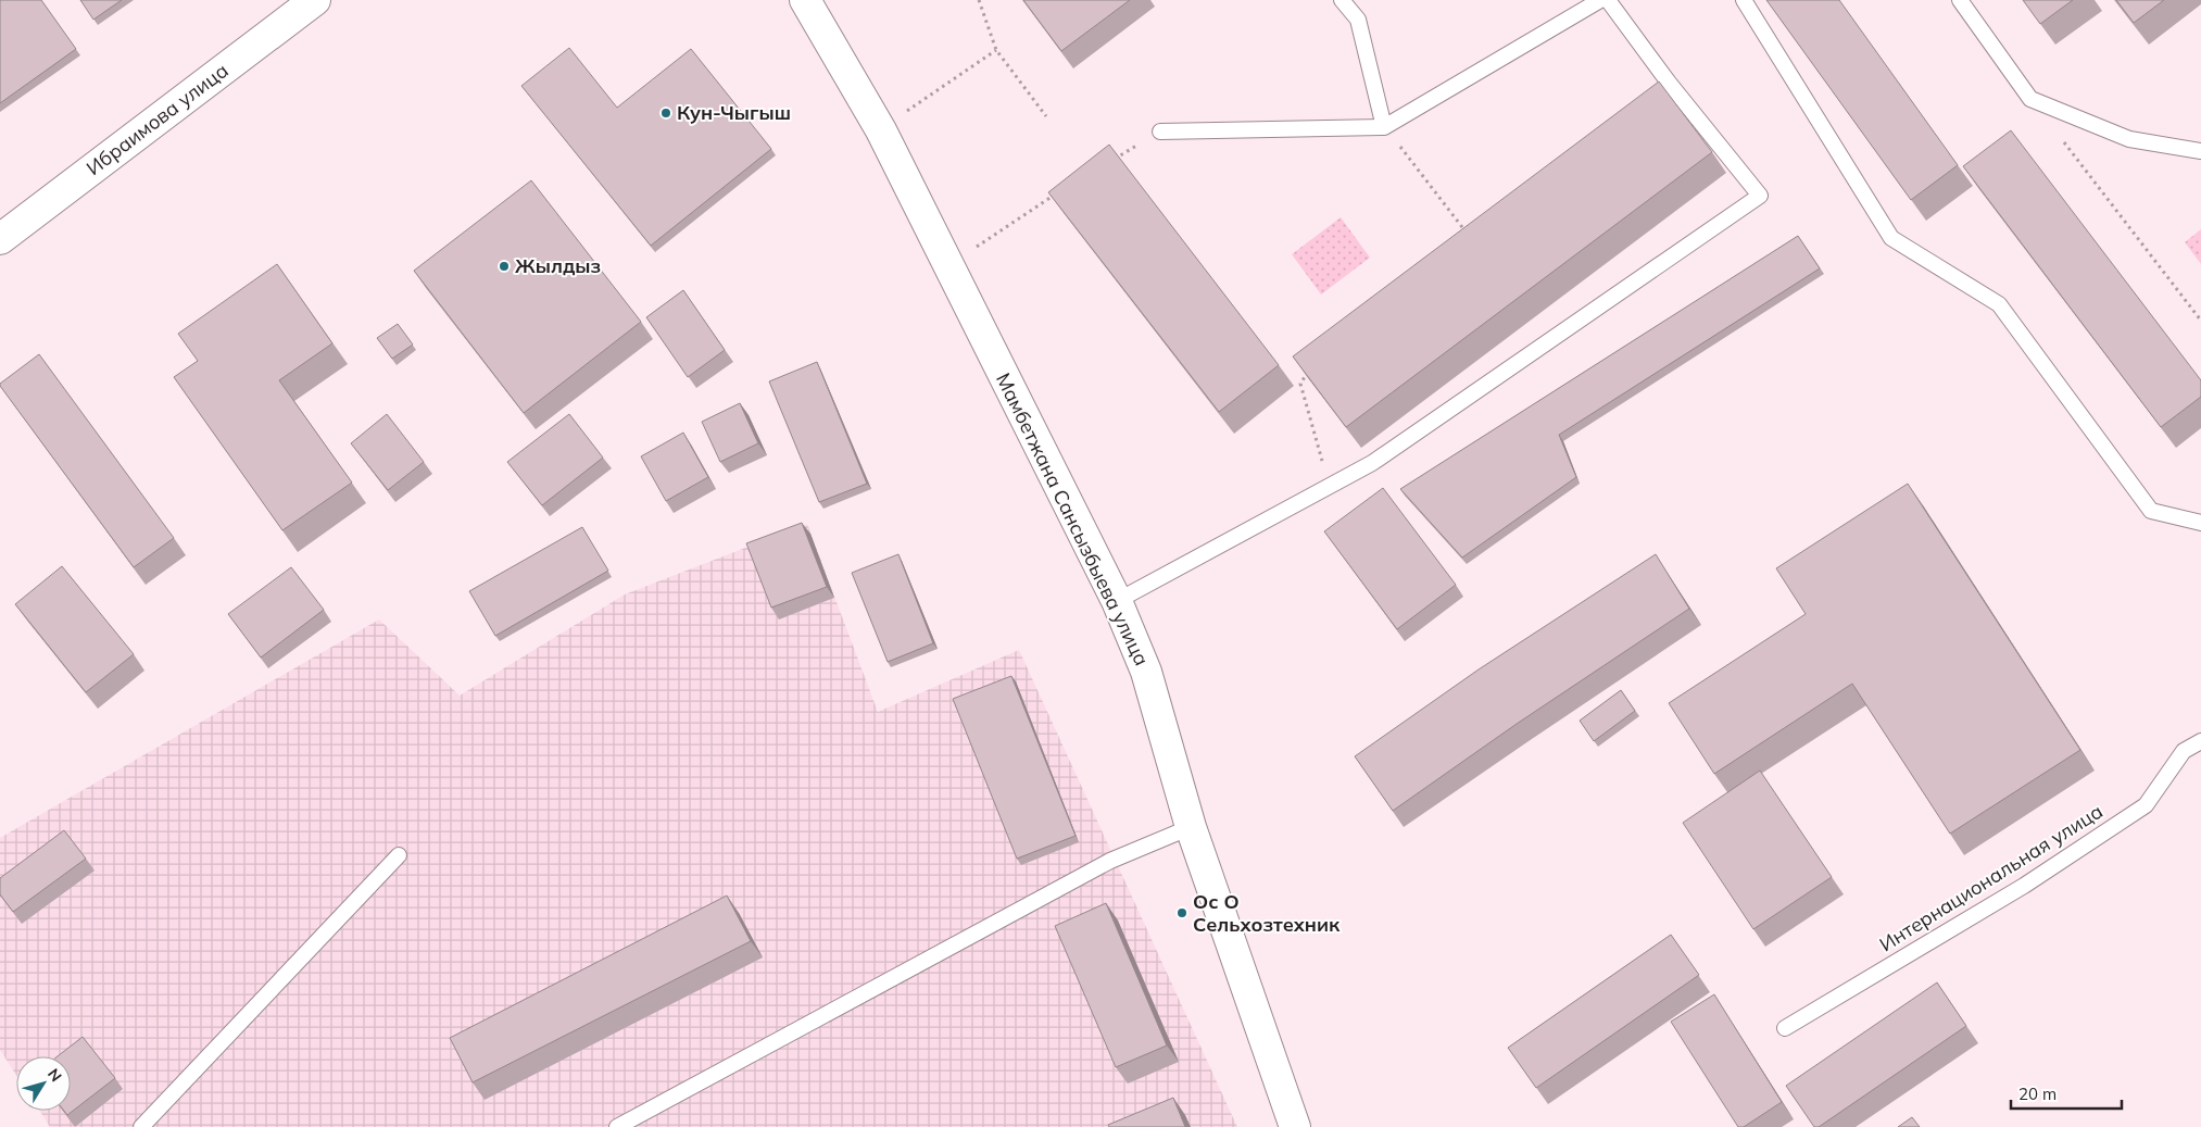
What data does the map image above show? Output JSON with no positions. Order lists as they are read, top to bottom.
{
  "streets": {
    "street": ["Ибраимова улица", "Мамбетжана Сансызбыева улица"],
    "lane": ["Интернациональная улица"]
  },
  "places": ["Кун-Чыгыш", "Жылдыз", "Ос О Сельхозтехник"],
  "scale_bar": "20 m",
  "north": "top right"
}
